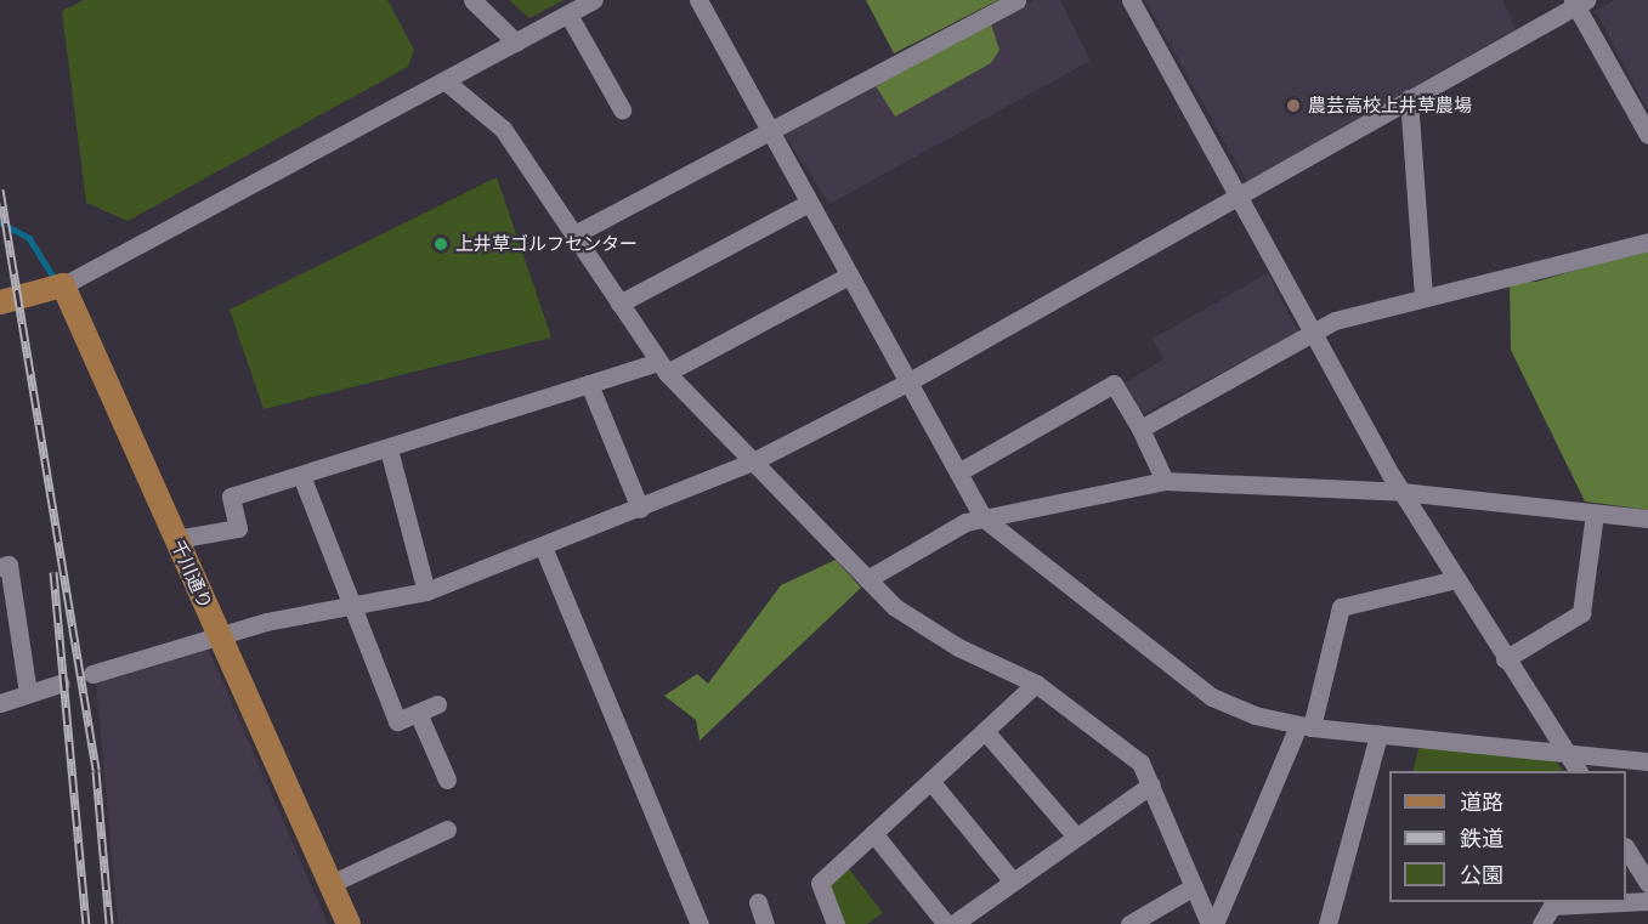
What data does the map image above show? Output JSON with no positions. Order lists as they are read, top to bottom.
{
  "streets": {
    "main road": ["千川通り"]
  },
  "places": ["農芸高校上井草農場", "上井草ゴルフセンター"],
  "legend": ["道路", "鉄道", "公園"]
}
